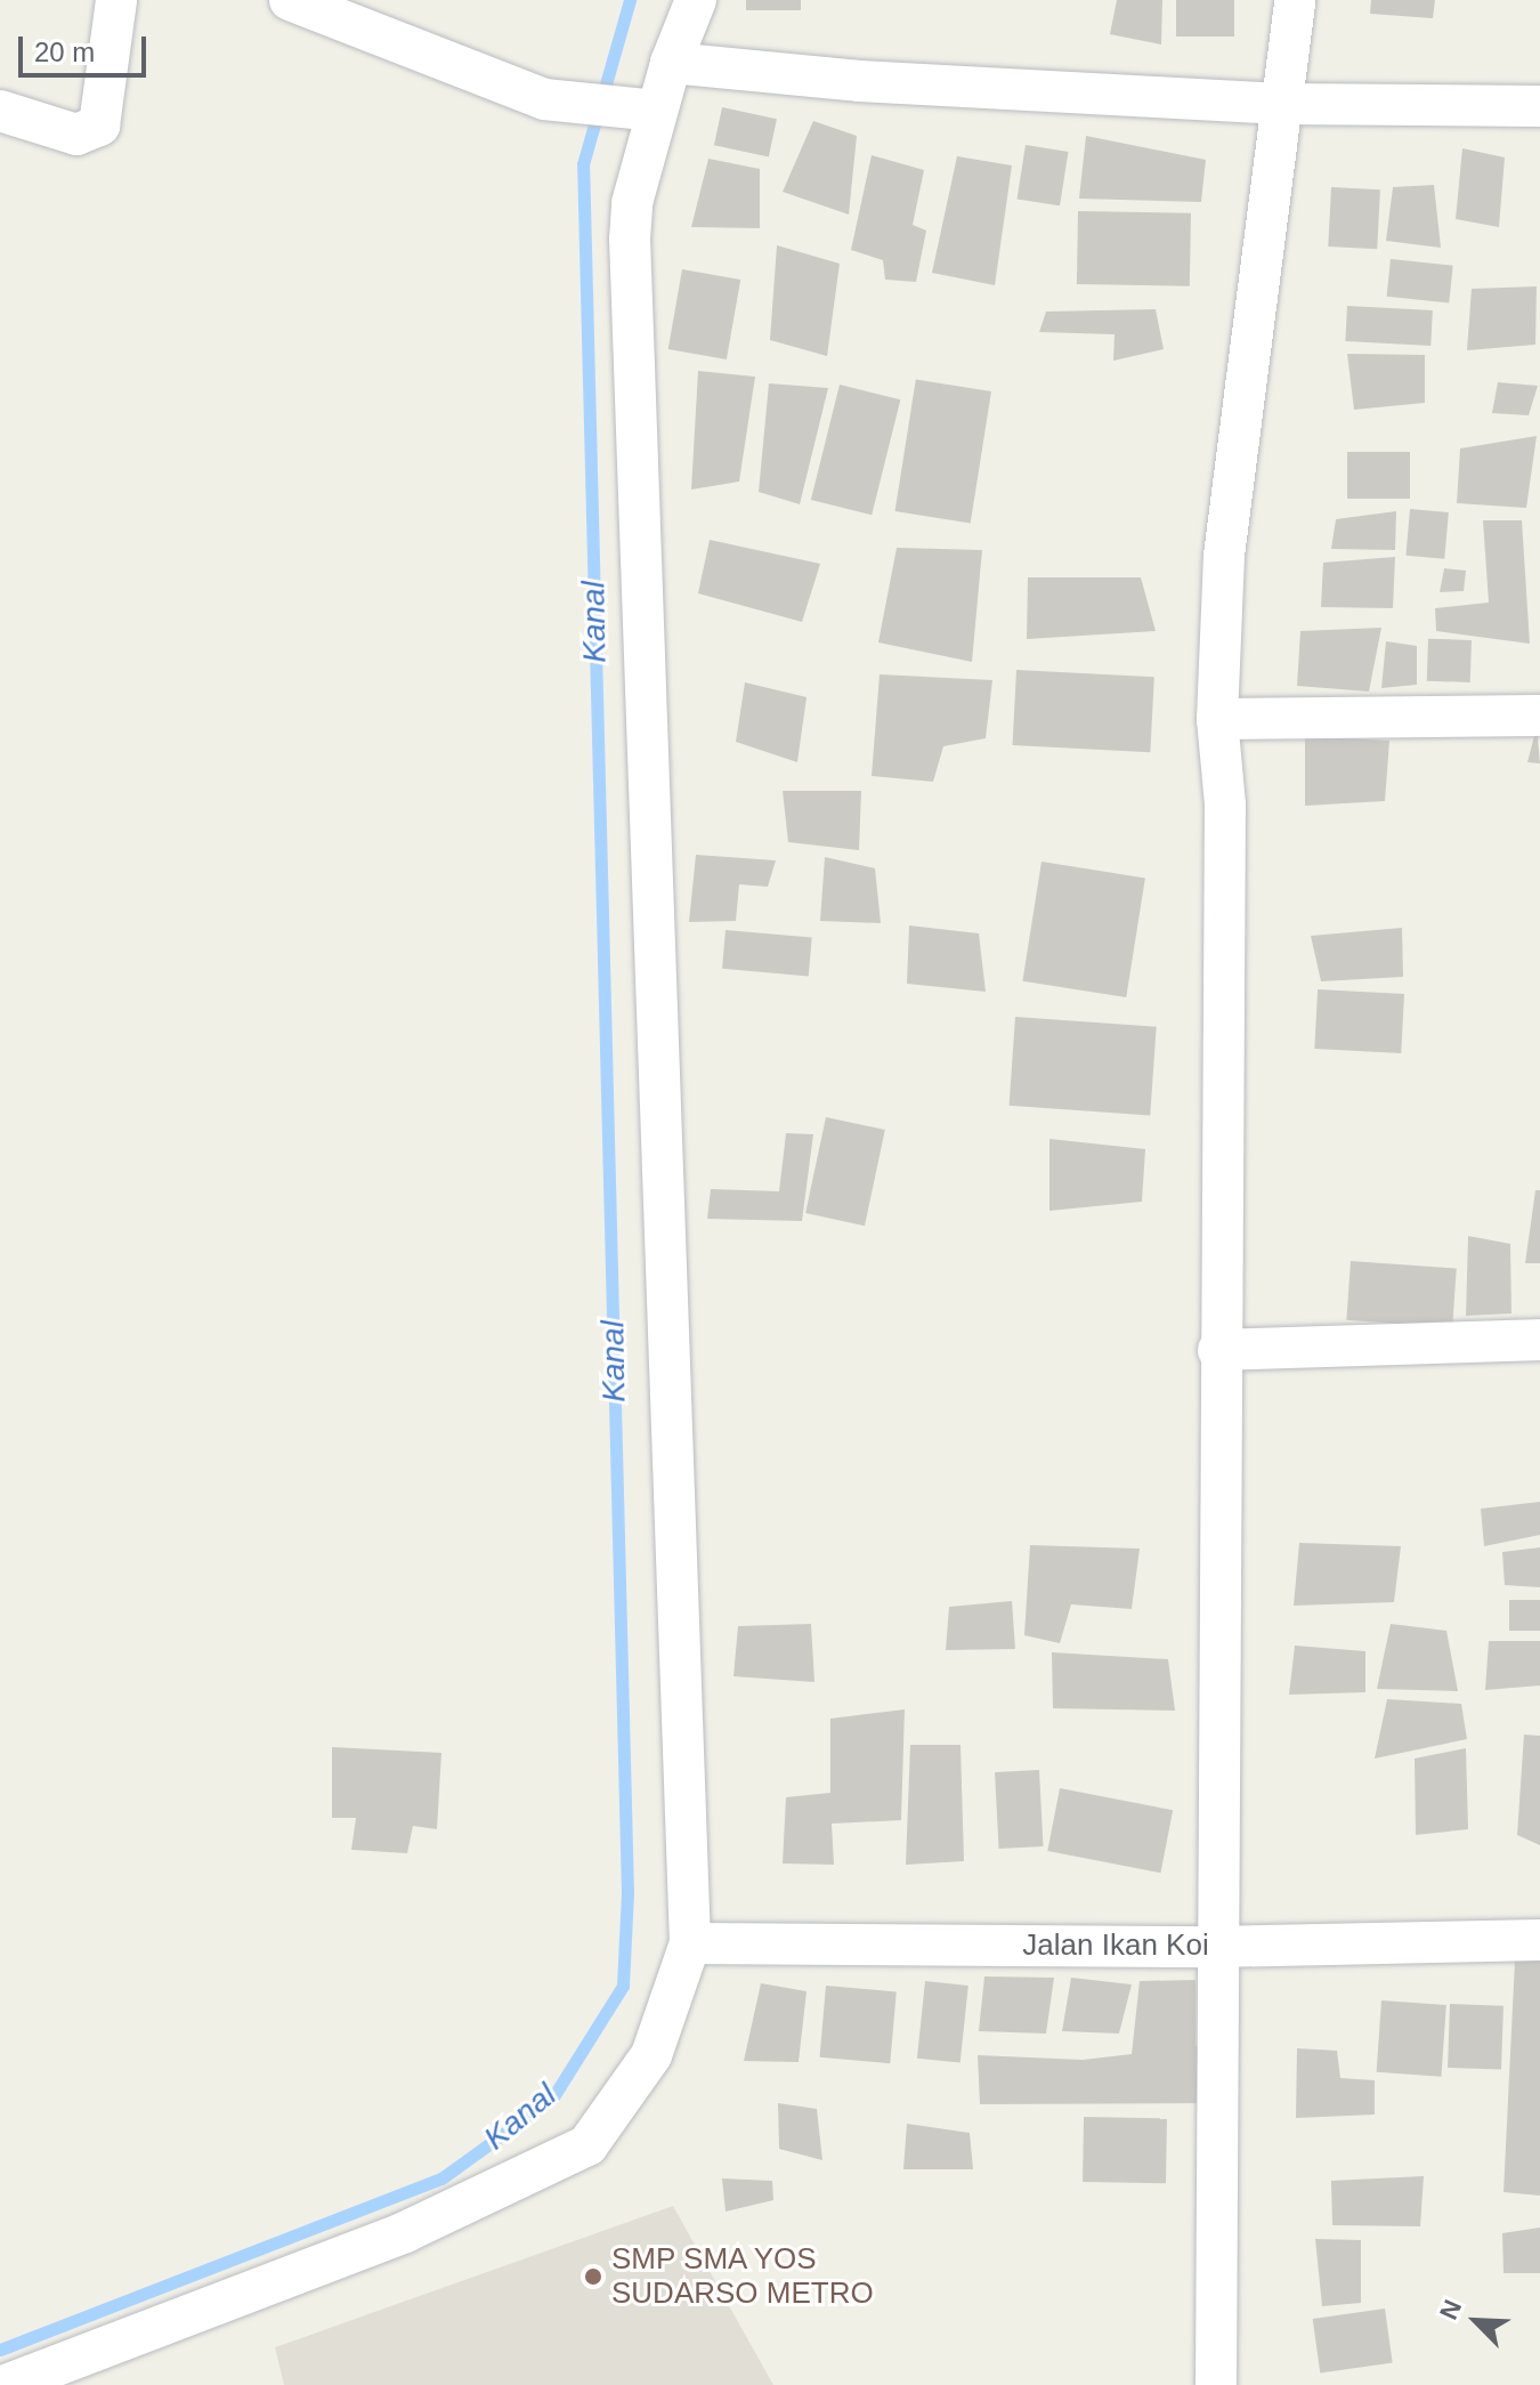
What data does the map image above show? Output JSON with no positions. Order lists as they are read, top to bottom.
{
  "streets": {
    "street": ["Jalan Ikan Koi"]
  },
  "water": ["Kanal"],
  "places": ["SMP SMA YOS SUDARSO METRO"],
  "scale_bar": "20 m",
  "north": "top left"
}
